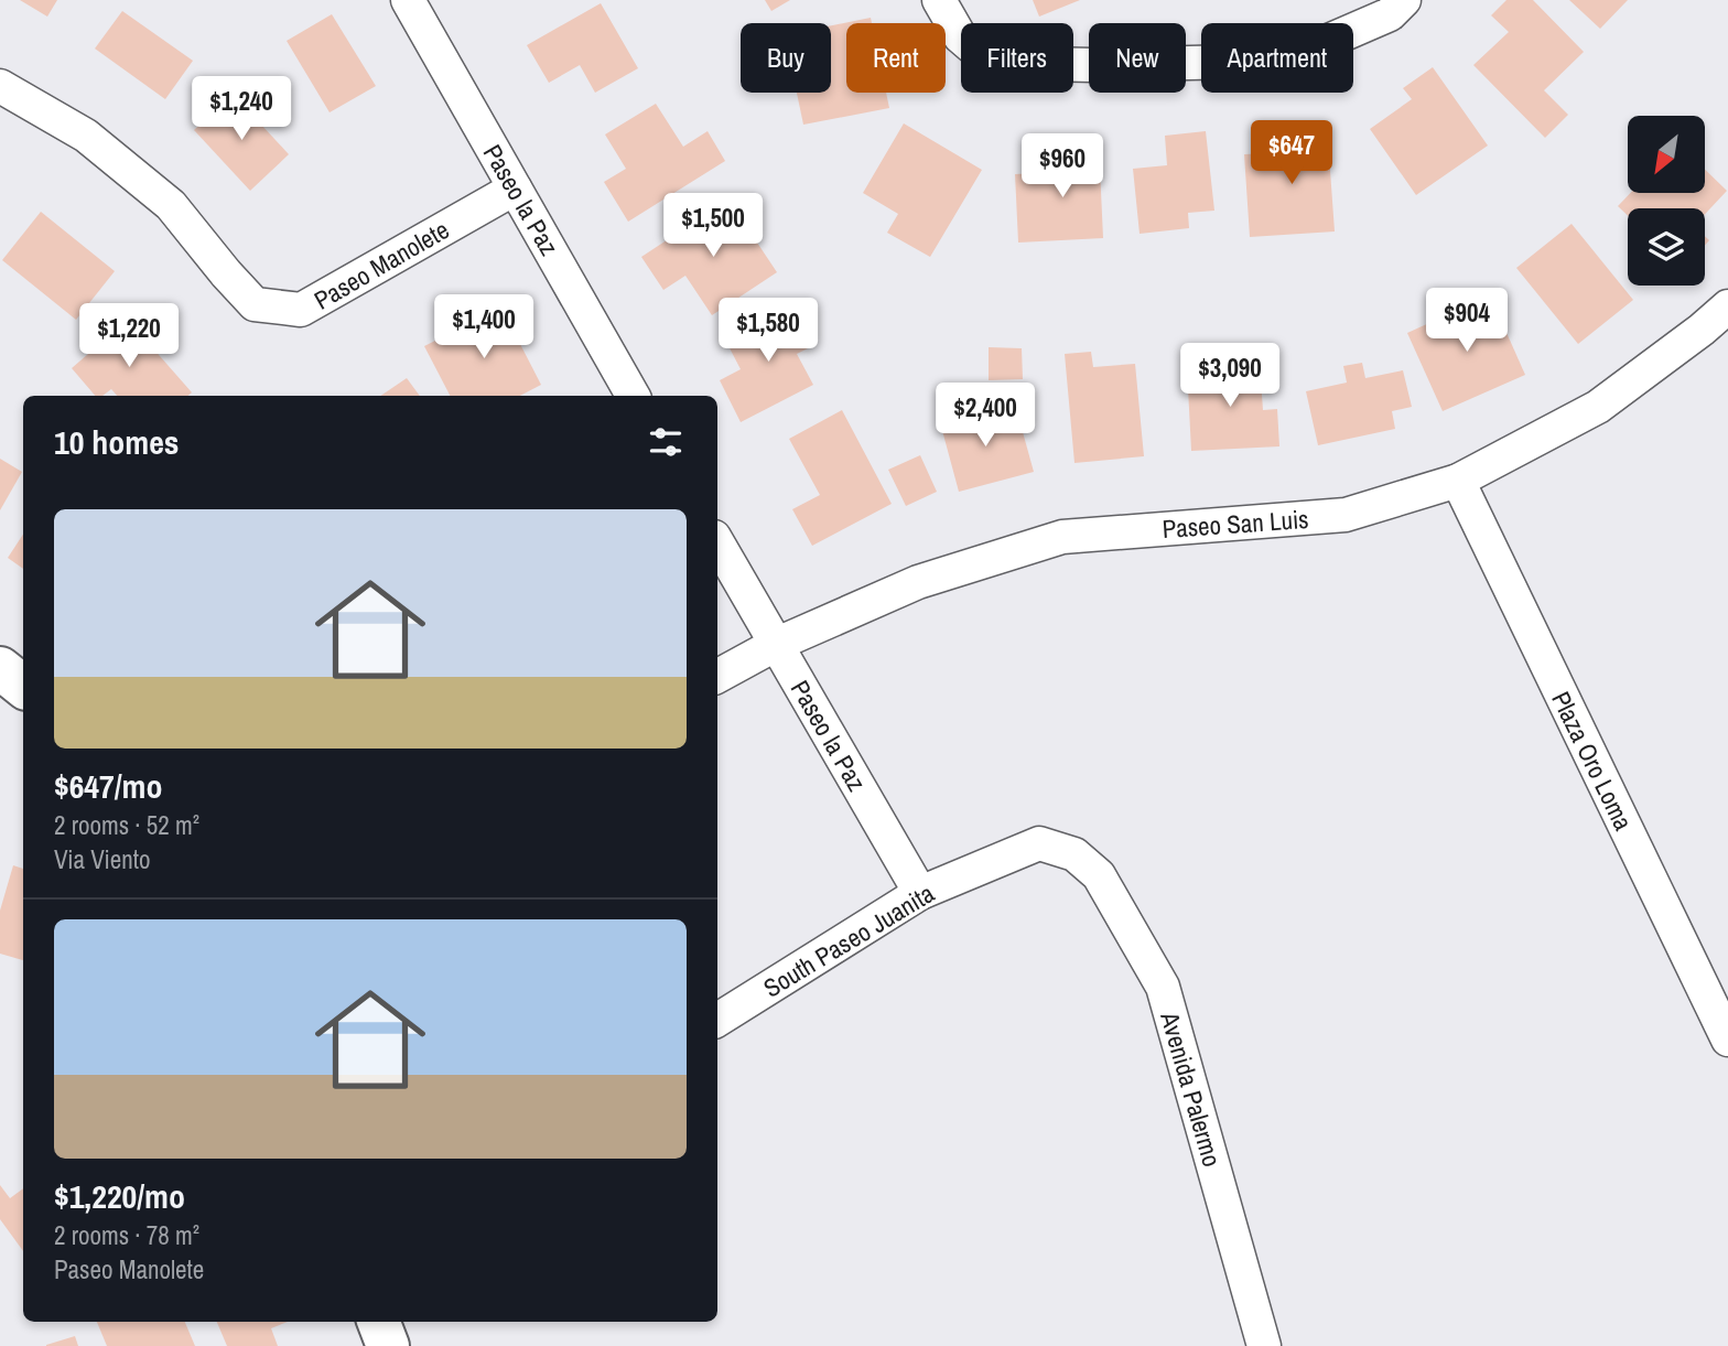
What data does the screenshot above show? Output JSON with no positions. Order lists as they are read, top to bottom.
{
  "streets": {
    "street": [
      "Paseo la Paz",
      "Paseo Manolete",
      "Paseo San Luis",
      "Plaza Oro Loma",
      "South Paseo Juanita",
      "Avenida Palermo"
    ]
  },
  "crossings": [
    ["Paseo la Paz", "Paseo Manolete"],
    ["Paseo la Paz", "Paseo San Luis"],
    ["Paseo la Paz", "South Paseo Juanita"],
    ["Paseo San Luis", "Plaza Oro Loma"],
    ["South Paseo Juanita", "Avenida Palermo"]
  ],
  "north": "bottom left",
  "page": {
    "chip": [
      "Buy",
      "Rent",
      "Filters",
      "New",
      "Apartment"
    ],
    "price": [
      "$1,240",
      "$647",
      "$960",
      "$1,500",
      "$904",
      "$1,400",
      "$1,580",
      "$1,220",
      "$3,090",
      "$2,400"
    ],
    "heading": "10 homes",
    "list": [
      {
        "name": "$647/mo",
        "note": "2 rooms · 52 m² · Via Viento"
      },
      {
        "name": "$1,220/mo",
        "note": "2 rooms · 78 m² · Paseo Manolete"
      }
    ]
  }
}
